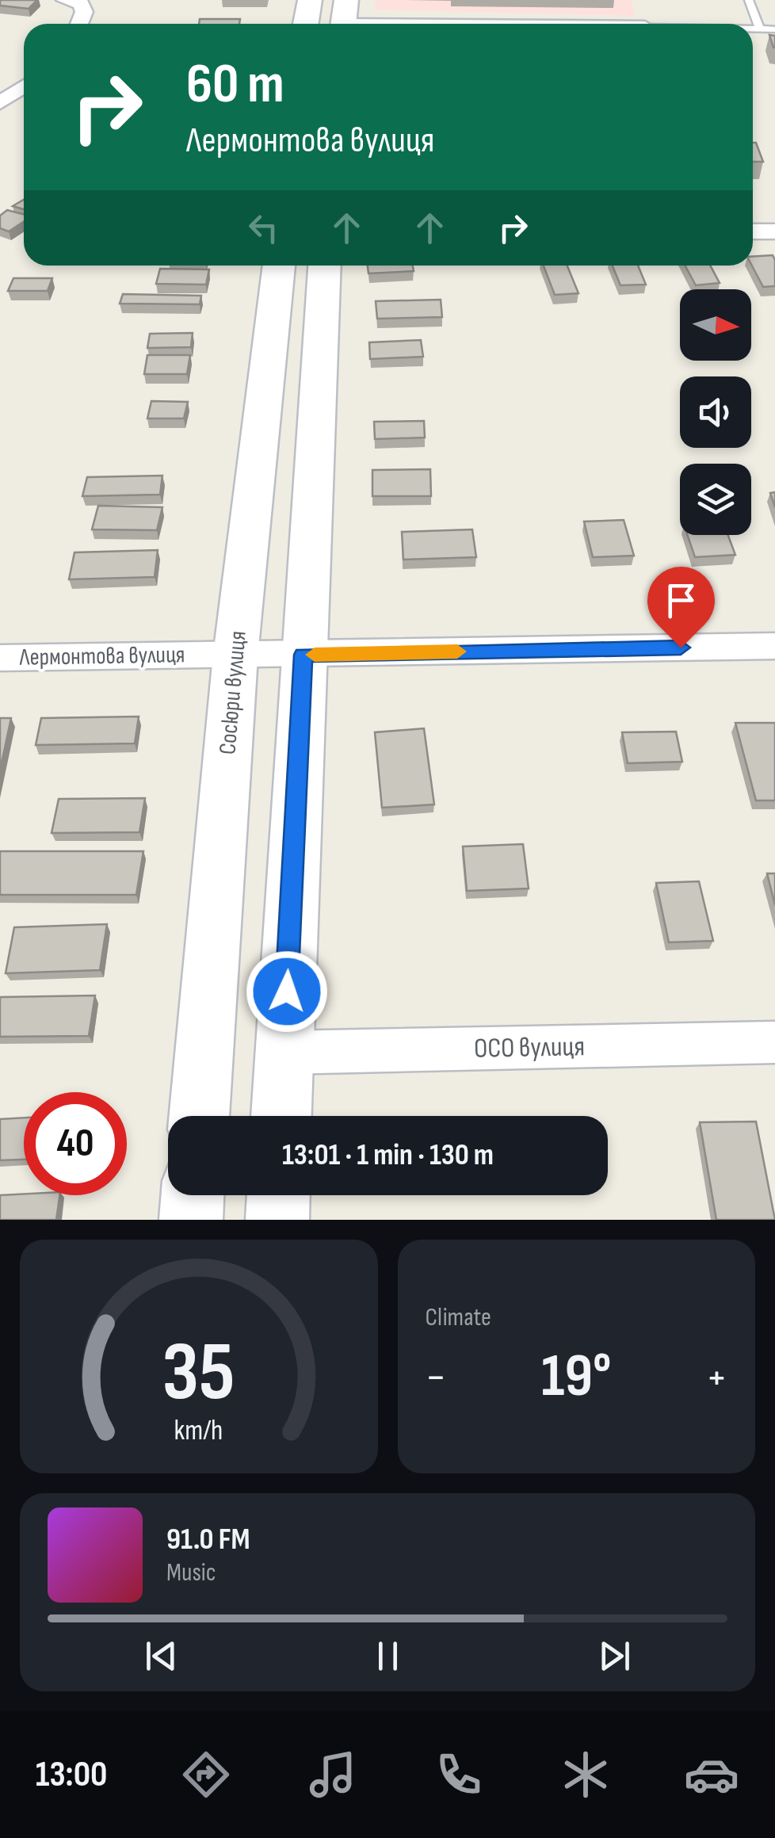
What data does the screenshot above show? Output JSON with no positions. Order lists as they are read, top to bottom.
{
  "streets": {
    "street": ["Лермонтова вулиця", "Сосюри вулиця", "ОСО вулиця"]
  },
  "crossings": [
    ["Лермонтова вулиця", "Сосюри вулиця"]
  ],
  "north": "right",
  "page": {
    "turn": ["60 m", "Лермонтова вулиця"],
    "limit": "40",
    "trip": "13:01 · 1 min · 130 m",
    "tile": "Climate",
    "heat": ["−", "19°", "+"],
    "song": ["91.0 FM", "Music"],
    "tabs": "13:00",
    "gauge": ["35", "km/h"]
  }
}
